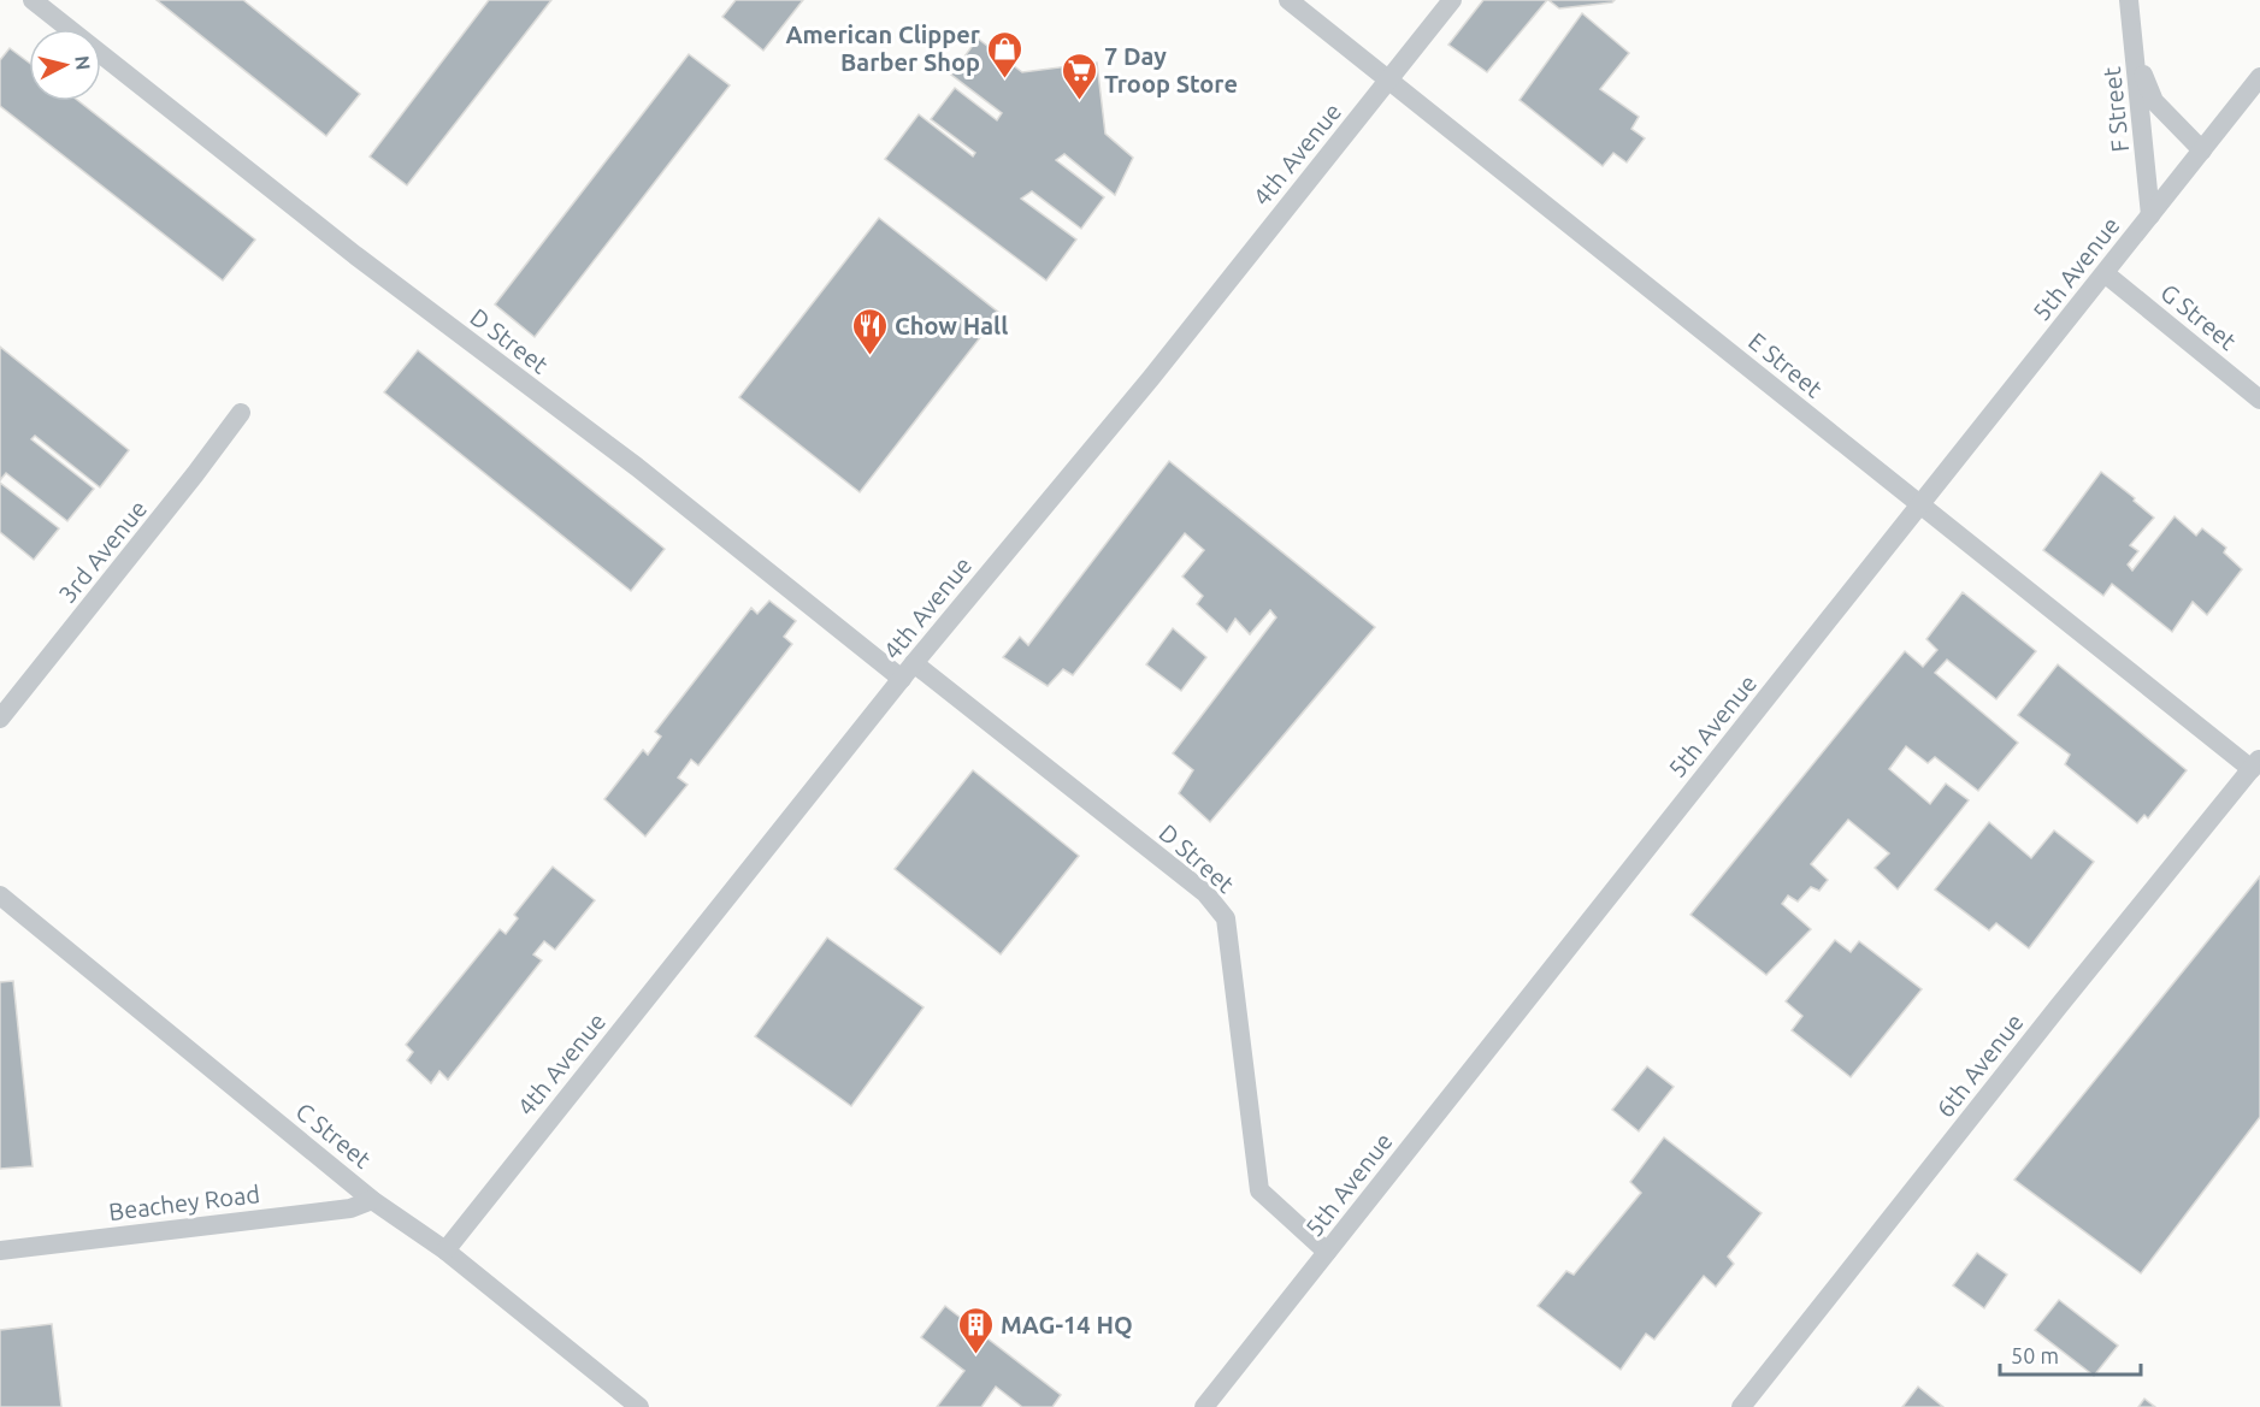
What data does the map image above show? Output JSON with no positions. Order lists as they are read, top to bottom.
{
  "streets": {
    "street": [
      "F Street",
      "4th Avenue",
      "5th Avenue",
      "G Street",
      "D Street",
      "E Street",
      "3rd Avenue",
      "6th Avenue",
      "C Street",
      "Beachey Road"
    ]
  },
  "crossings": [
    ["F Street", "5th Avenue"],
    ["4th Avenue", "D Street"],
    ["4th Avenue", "E Street"],
    ["4th Avenue", "C Street"],
    ["5th Avenue", "G Street"],
    ["5th Avenue", "D Street"],
    ["5th Avenue", "E Street"],
    ["E Street", "6th Avenue"],
    ["C Street", "Beachey Road"]
  ],
  "places": {
    "shop": ["American Clipper Barber Shop"],
    "supermarket": ["7 Day Troop Store"],
    "restaurant": ["Chow Hall"],
    "building": ["MAG-14 HQ"]
  },
  "scale_bar": "50 m",
  "north": "right"
}
